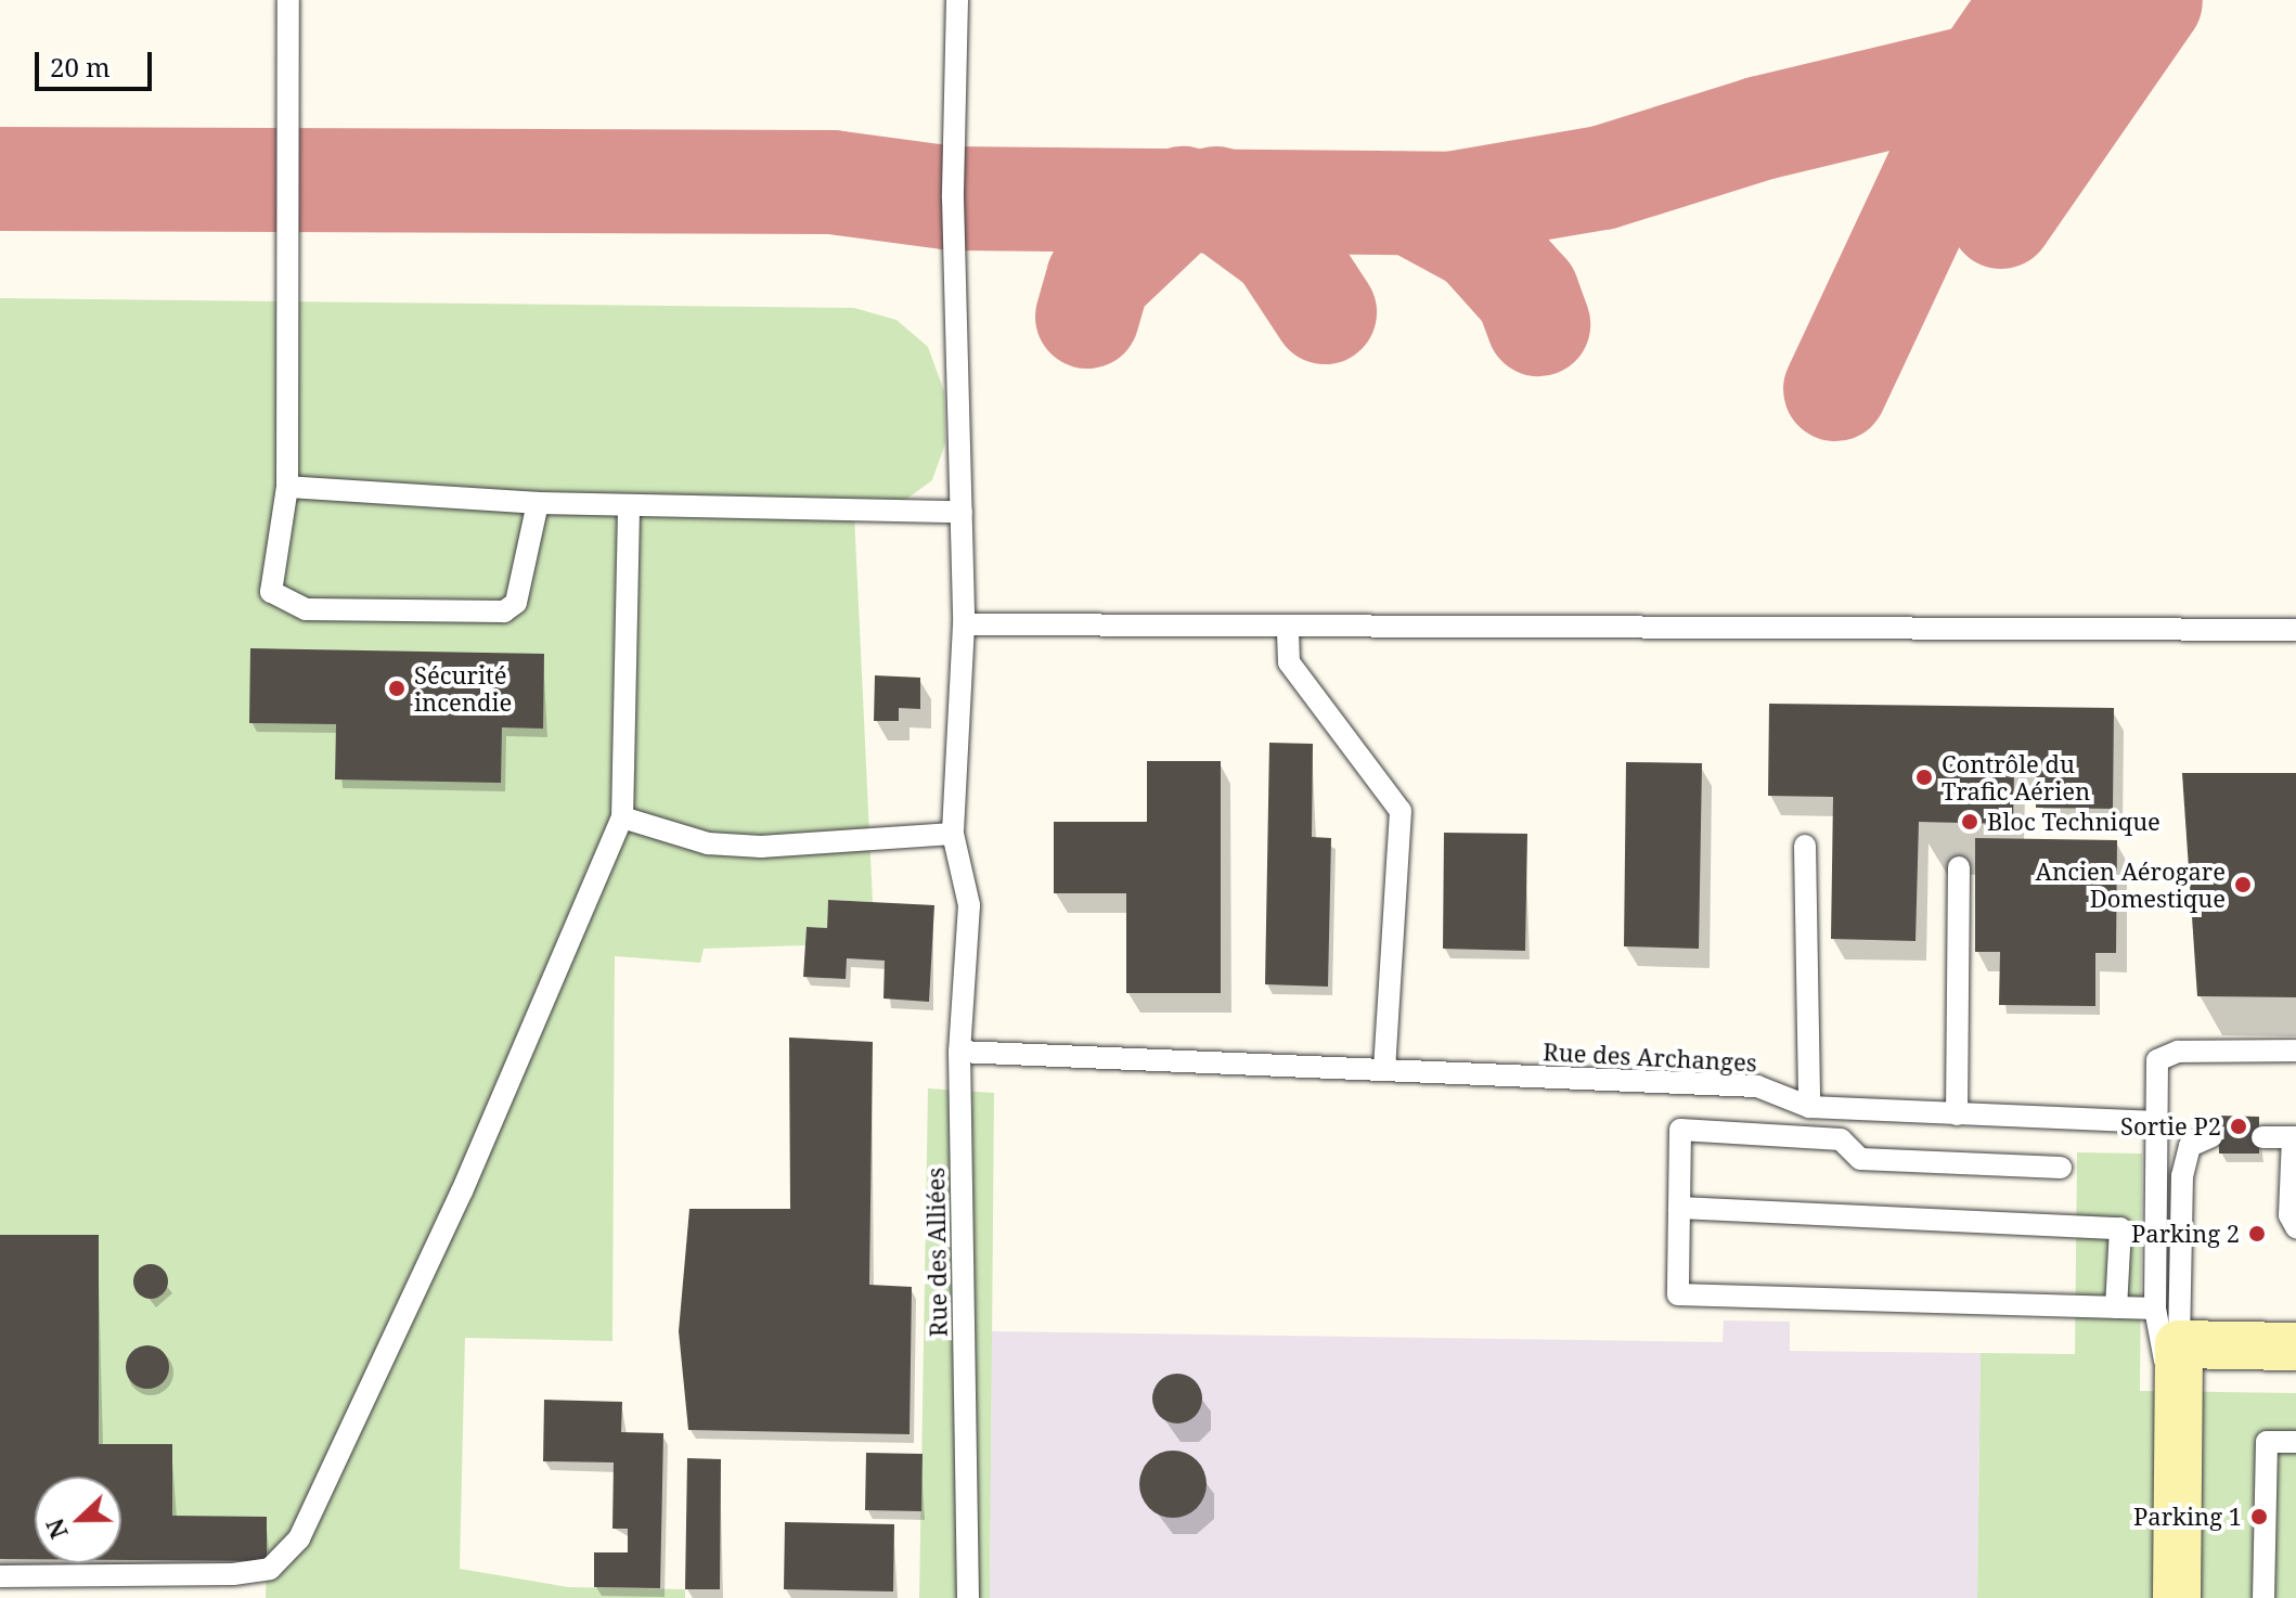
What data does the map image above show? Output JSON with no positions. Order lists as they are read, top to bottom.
{
  "streets": {
    "lane": ["Rue des Archanges", "Rue des Alliées"]
  },
  "crossings": [
    ["Rue des Archanges", "Rue des Alliées"]
  ],
  "places": [
    "Sécurité incendie",
    "Contrôle du Trafic Aérien",
    "Bloc Technique",
    "Ancien Aérogare Domestique",
    "Sortie P2",
    "Parking 2",
    "Parking 1"
  ],
  "scale_bar": "20 m",
  "north": "left"
}
